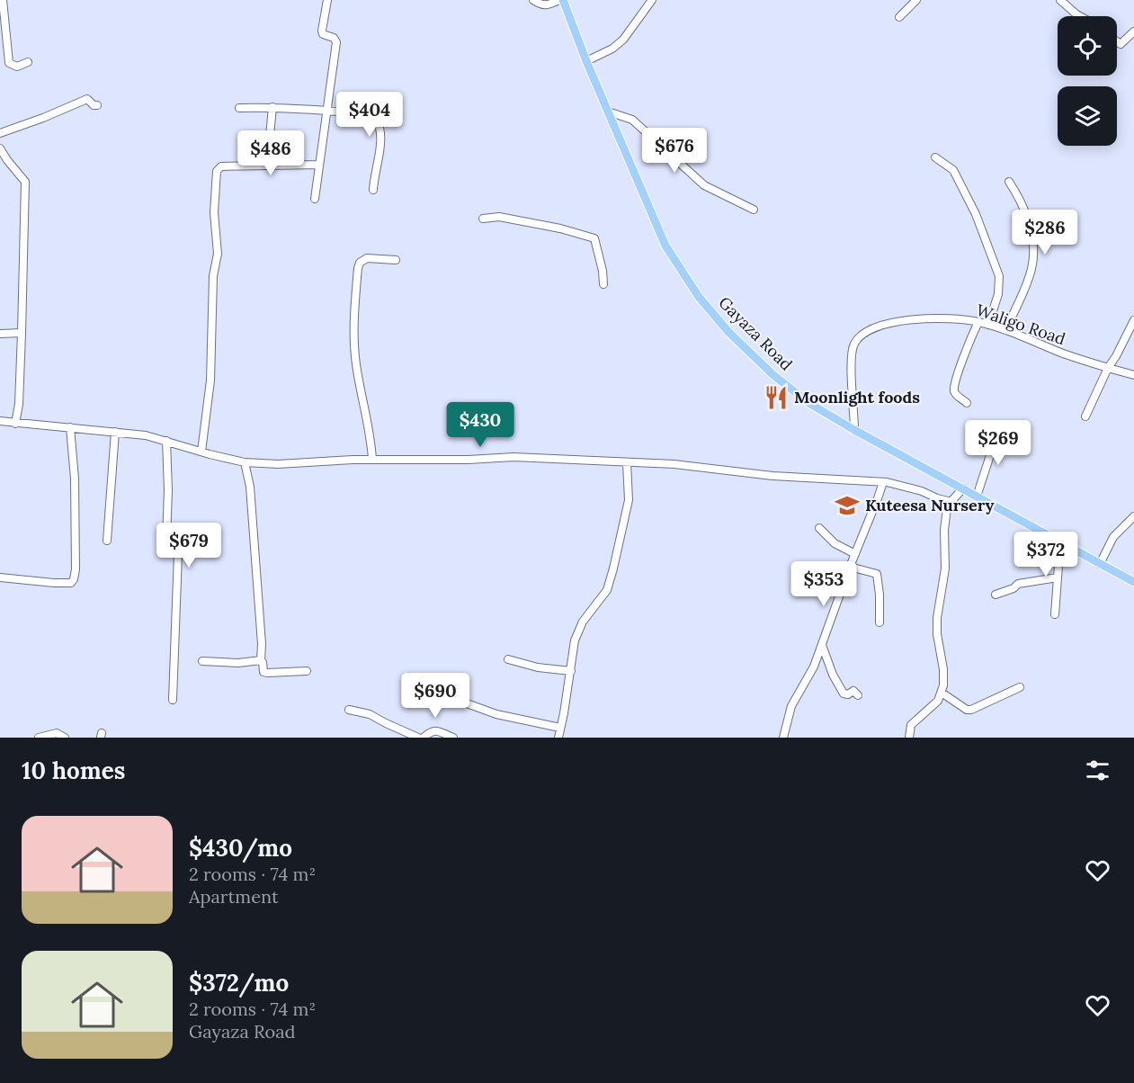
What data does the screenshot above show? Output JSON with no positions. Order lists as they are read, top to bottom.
{
  "streets": {
    "main road": ["Gayaza Road"],
    "street": ["Waligo Road"]
  },
  "crossings": [
    ["Waligo Road", "Gayaza Road"]
  ],
  "places": {
    "restaurant": ["Moonlight foods"],
    "school or university": ["Kuteesa Nursery"]
  },
  "page": {
    "price": [
      "$404",
      "$676",
      "$486",
      "$286",
      "$430",
      "$269",
      "$679",
      "$372",
      "$353",
      "$690"
    ],
    "heading": "10 homes",
    "list": [
      {
        "name": "$430/mo",
        "note": "2 rooms · 74 m² · Apartment"
      },
      {
        "name": "$372/mo",
        "note": "2 rooms · 74 m² · Gayaza Road"
      }
    ]
  }
}
